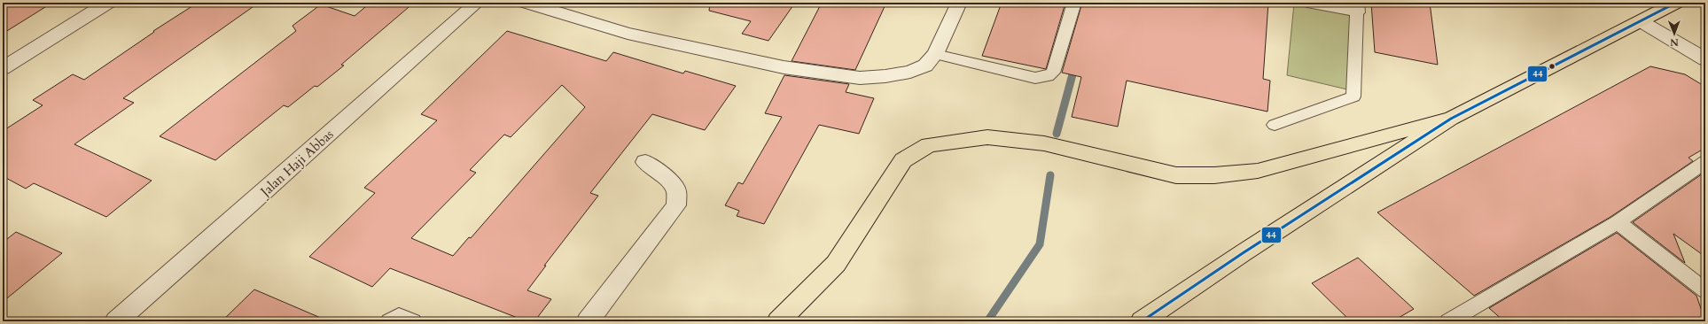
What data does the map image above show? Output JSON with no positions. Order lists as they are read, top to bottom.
{
  "streets": {
    "street": ["Jalan Haji Abbas"]
  },
  "lines": ["transit line 44"],
  "north": "bottom"
}
